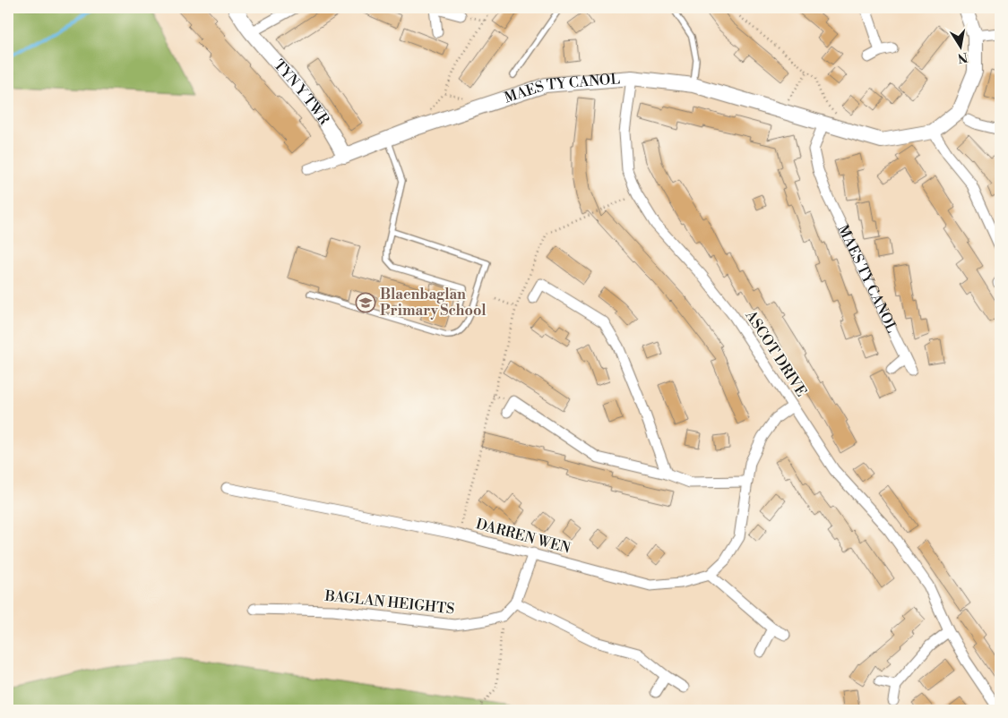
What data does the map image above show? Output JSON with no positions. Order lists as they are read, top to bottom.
{
  "streets": {
    "street": [
      "MAES TY CANOL",
      "TYN Y TWR",
      "ASCOT DRIVE",
      "DARREN WEN",
      "BAGLAN HEIGHTS"
    ]
  },
  "crossings": [
    ["MAES TY CANOL", "TYN Y TWR"],
    ["MAES TY CANOL", "ASCOT DRIVE"]
  ],
  "places": {
    "school or university": ["Blaenbaglan Primary School"]
  },
  "north": "bottom"
}
